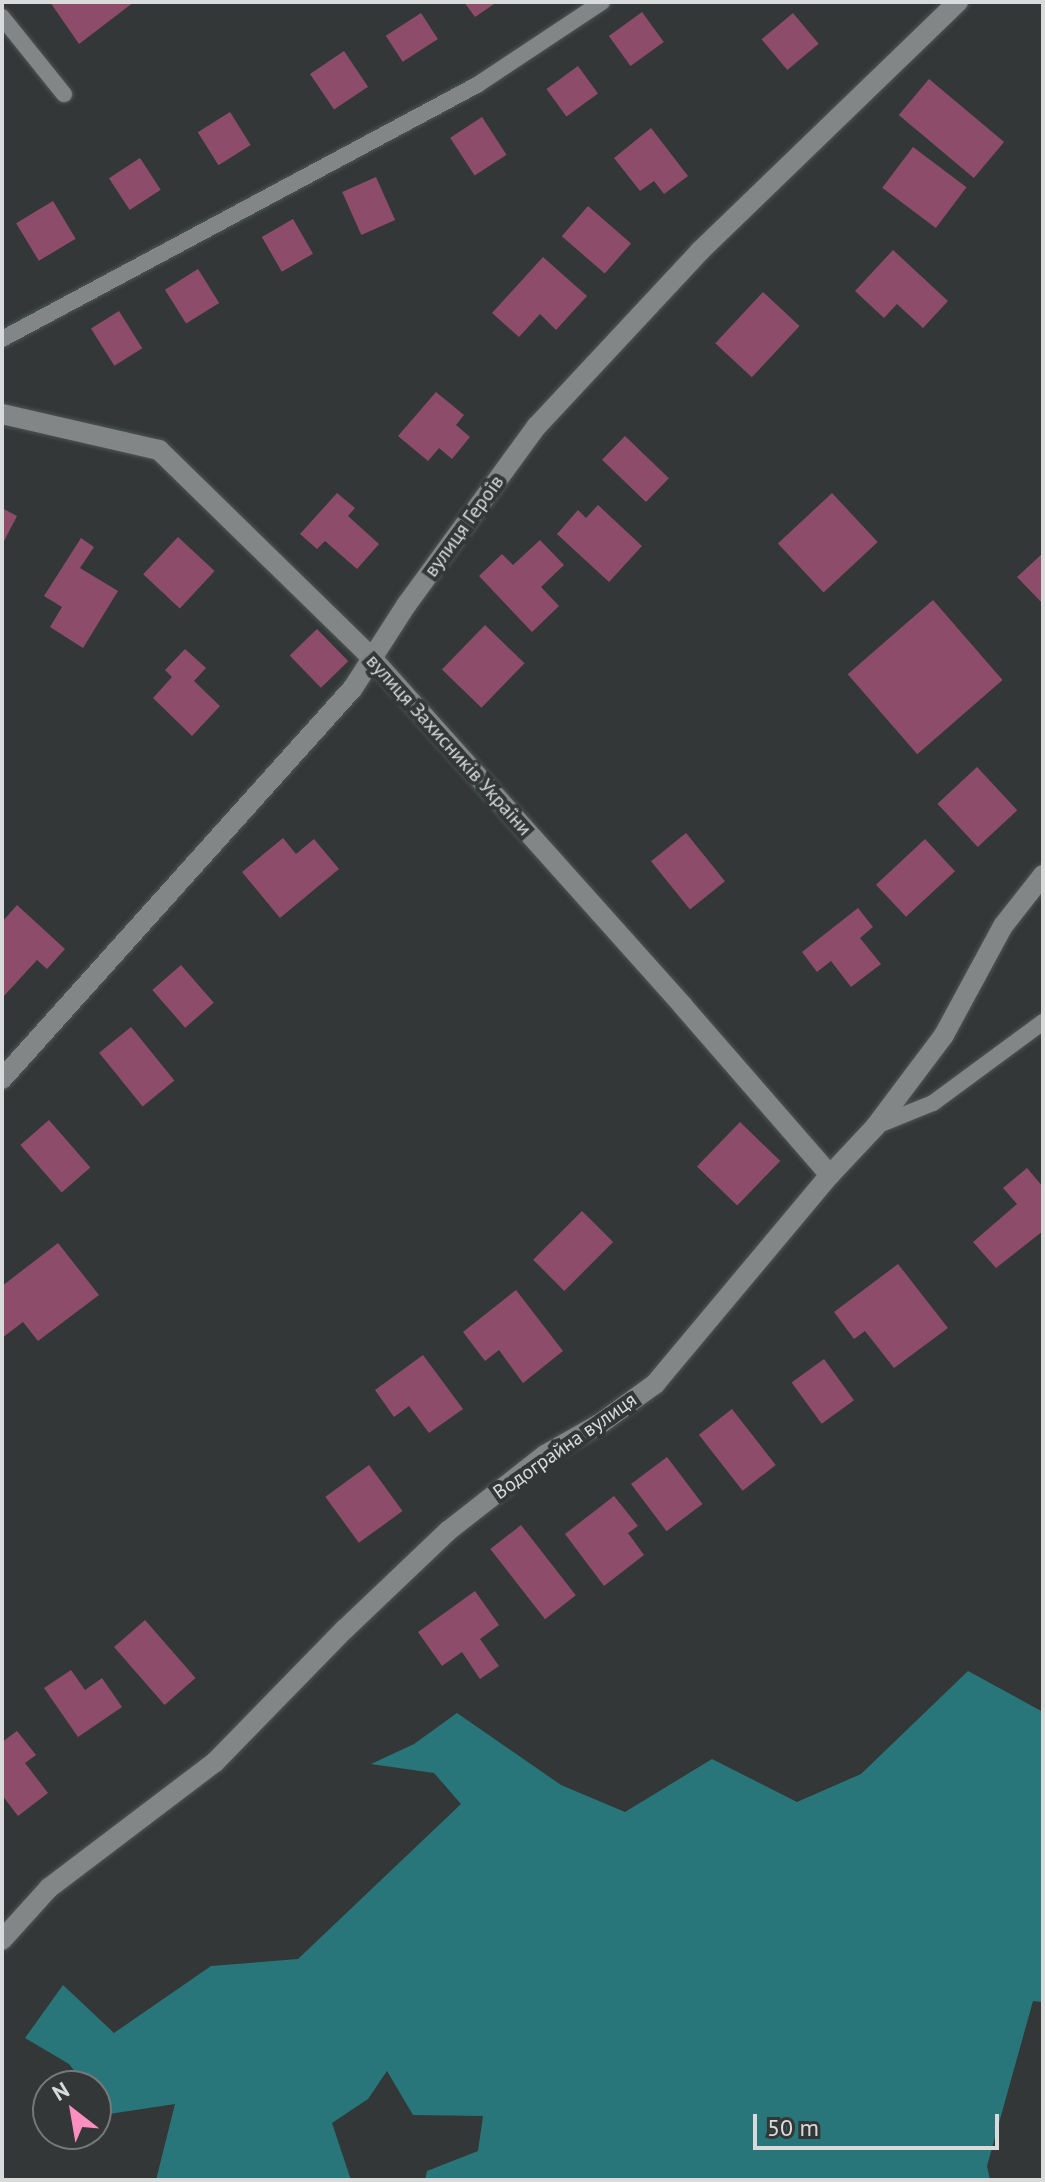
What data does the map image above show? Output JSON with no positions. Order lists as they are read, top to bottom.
{
  "streets": {
    "street": ["вулиця Героїв", "вулиця Захисників України", "Водограйна вулиця"]
  },
  "crossings": [
    ["вулиця Героїв", "вулиця Захисників України"],
    ["вулиця Захисників України", "Водограйна вулиця"]
  ],
  "scale_bar": "50 m",
  "north": "top left"
}
